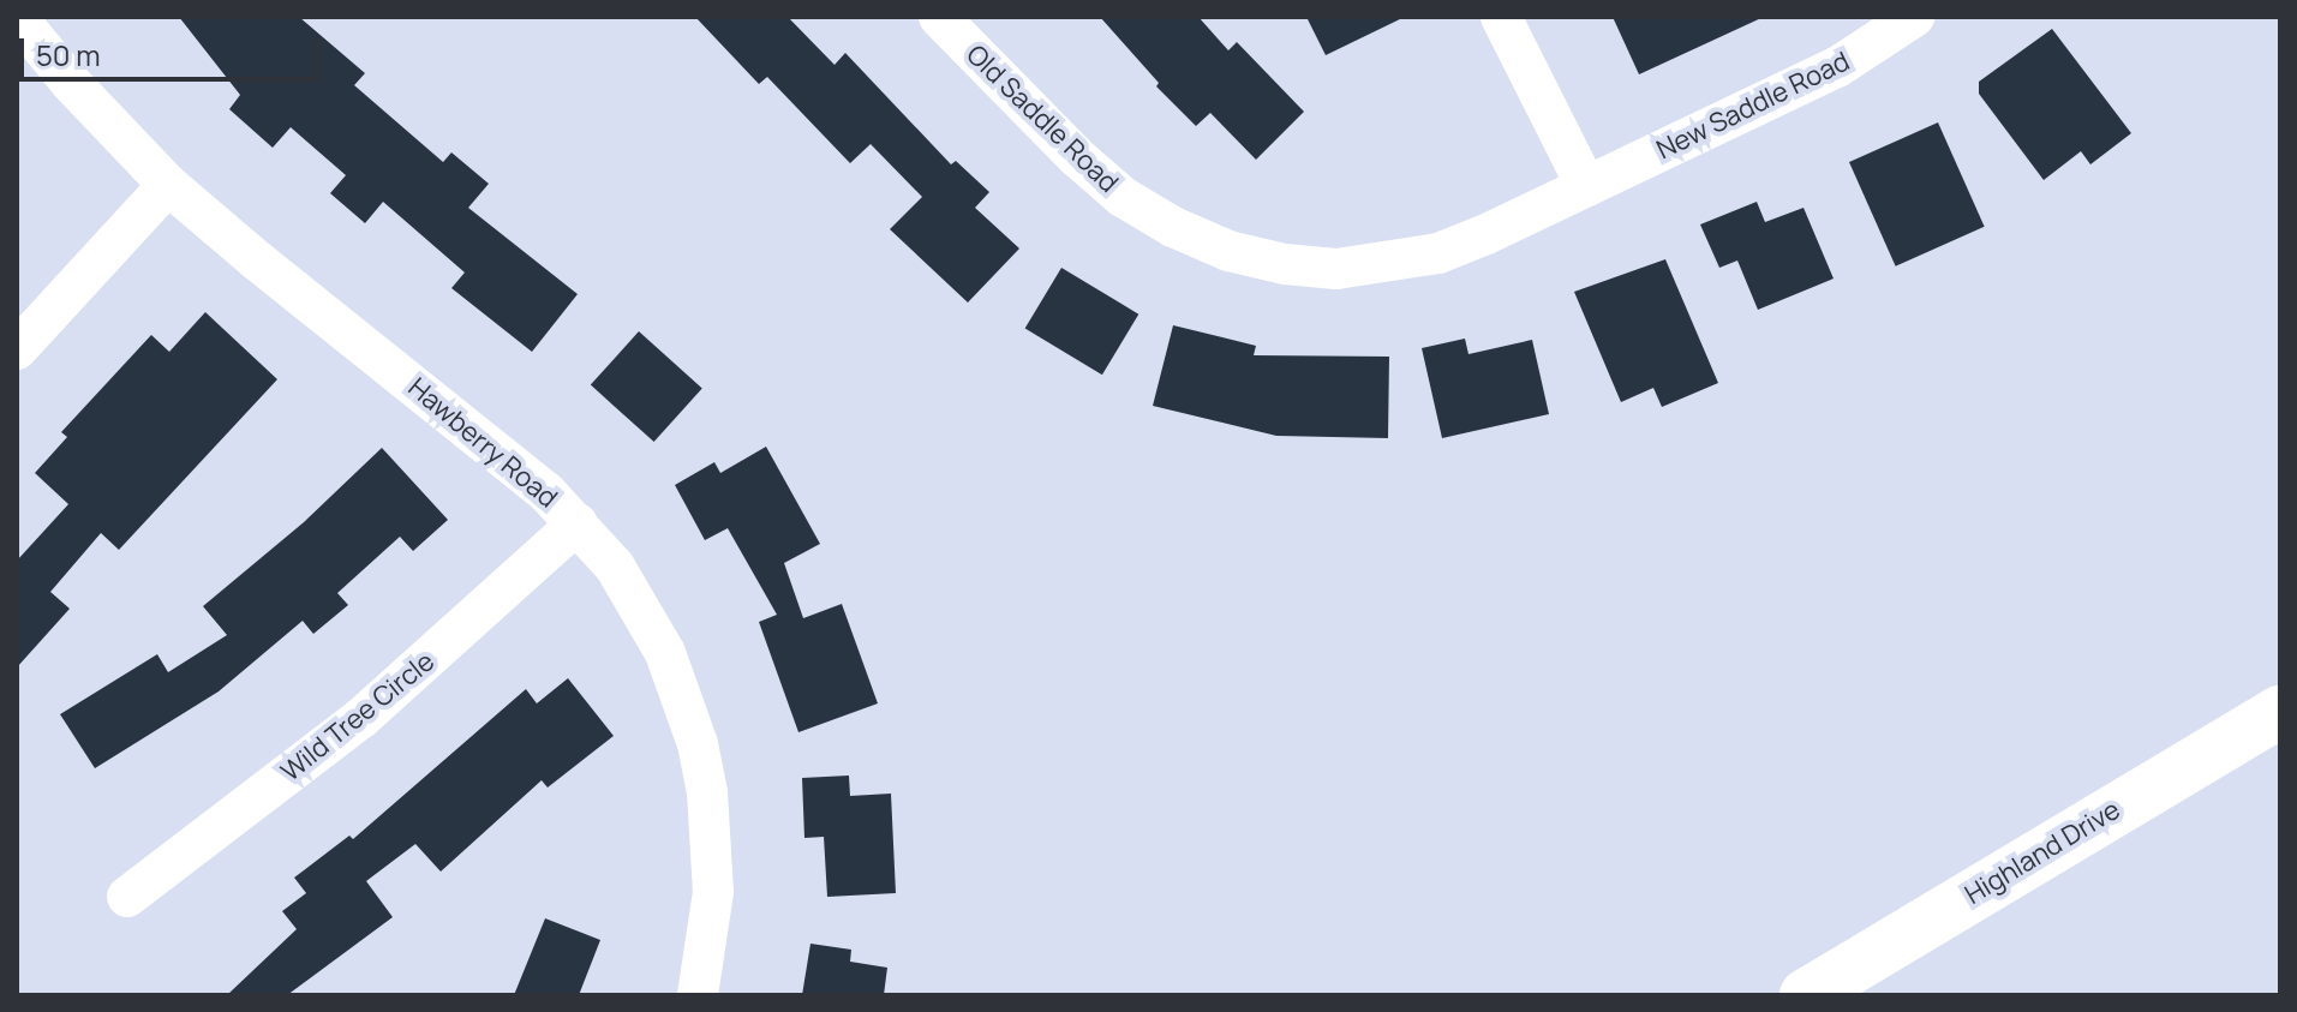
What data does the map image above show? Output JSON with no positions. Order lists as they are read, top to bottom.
{
  "streets": {
    "main road": ["Highland Drive"],
    "street": [
      "New Saddle Road",
      "Old Saddle Road",
      "Hawberry Road",
      "Wild Tree Circle"
    ]
  },
  "crossings": [
    ["New Saddle Road", "Old Saddle Road"],
    ["Hawberry Road", "Wild Tree Circle"]
  ],
  "scale_bar": "50 m"
}
